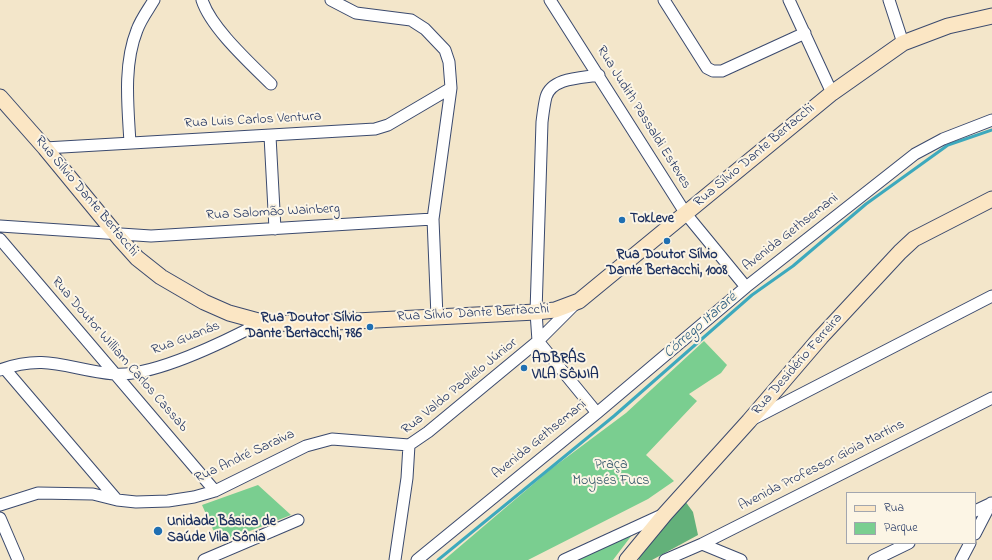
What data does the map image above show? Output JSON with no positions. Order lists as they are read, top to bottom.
{
  "streets": {
    "street": [
      "Rua Judith Passaldi Esteves",
      "Rua Luis Carlos Ventura",
      "Rua Sílvio Dante Bertacchi",
      "Rua Salomão Wainberg",
      "Avenida Gethsemani",
      "Rua Guanás",
      "Rua Doutor William Carlos Cassab",
      "Rua Desidério Ferreira",
      "Rua Valdo Paolielo Júnior",
      "Rua André Saraiva",
      "Avenida Professor Gioia Martins"
    ]
  },
  "crossings": [
    ["Rua Judith Passaldi Esteves", "Rua Sílvio Dante Bertacchi"],
    ["Rua Judith Passaldi Esteves", "Avenida Gethsemani"],
    ["Rua Judith Passaldi Esteves", "Rua Valdo Paolielo Júnior"],
    ["Rua Luis Carlos Ventura", "Rua Sílvio Dante Bertacchi"],
    ["Rua Sílvio Dante Bertacchi", "Rua Salomão Wainberg"],
    ["Rua Sílvio Dante Bertacchi", "Rua Guanás"],
    ["Rua Sílvio Dante Bertacchi", "Rua Valdo Paolielo Júnior"],
    ["Rua Guanás", "Rua Doutor William Carlos Cassab"],
    ["Rua Doutor William Carlos Cassab", "Rua André Saraiva"],
    ["Rua Valdo Paolielo Júnior", "Rua André Saraiva"]
  ],
  "water": ["Córrego Itararé"],
  "parks": ["Praça Moysés Fucs"],
  "places": [
    "TokLeve",
    "Rua Doutor Sílvio Dante Bertacchi, 1008",
    "Rua Doutor Sílvio Dante Bertacchi, 786",
    "ADBRÁS VILA SÔNIA",
    "Unidade Básica de Saúde Vila Sônia"
  ],
  "legend": ["Rua", "Parque"]
}
